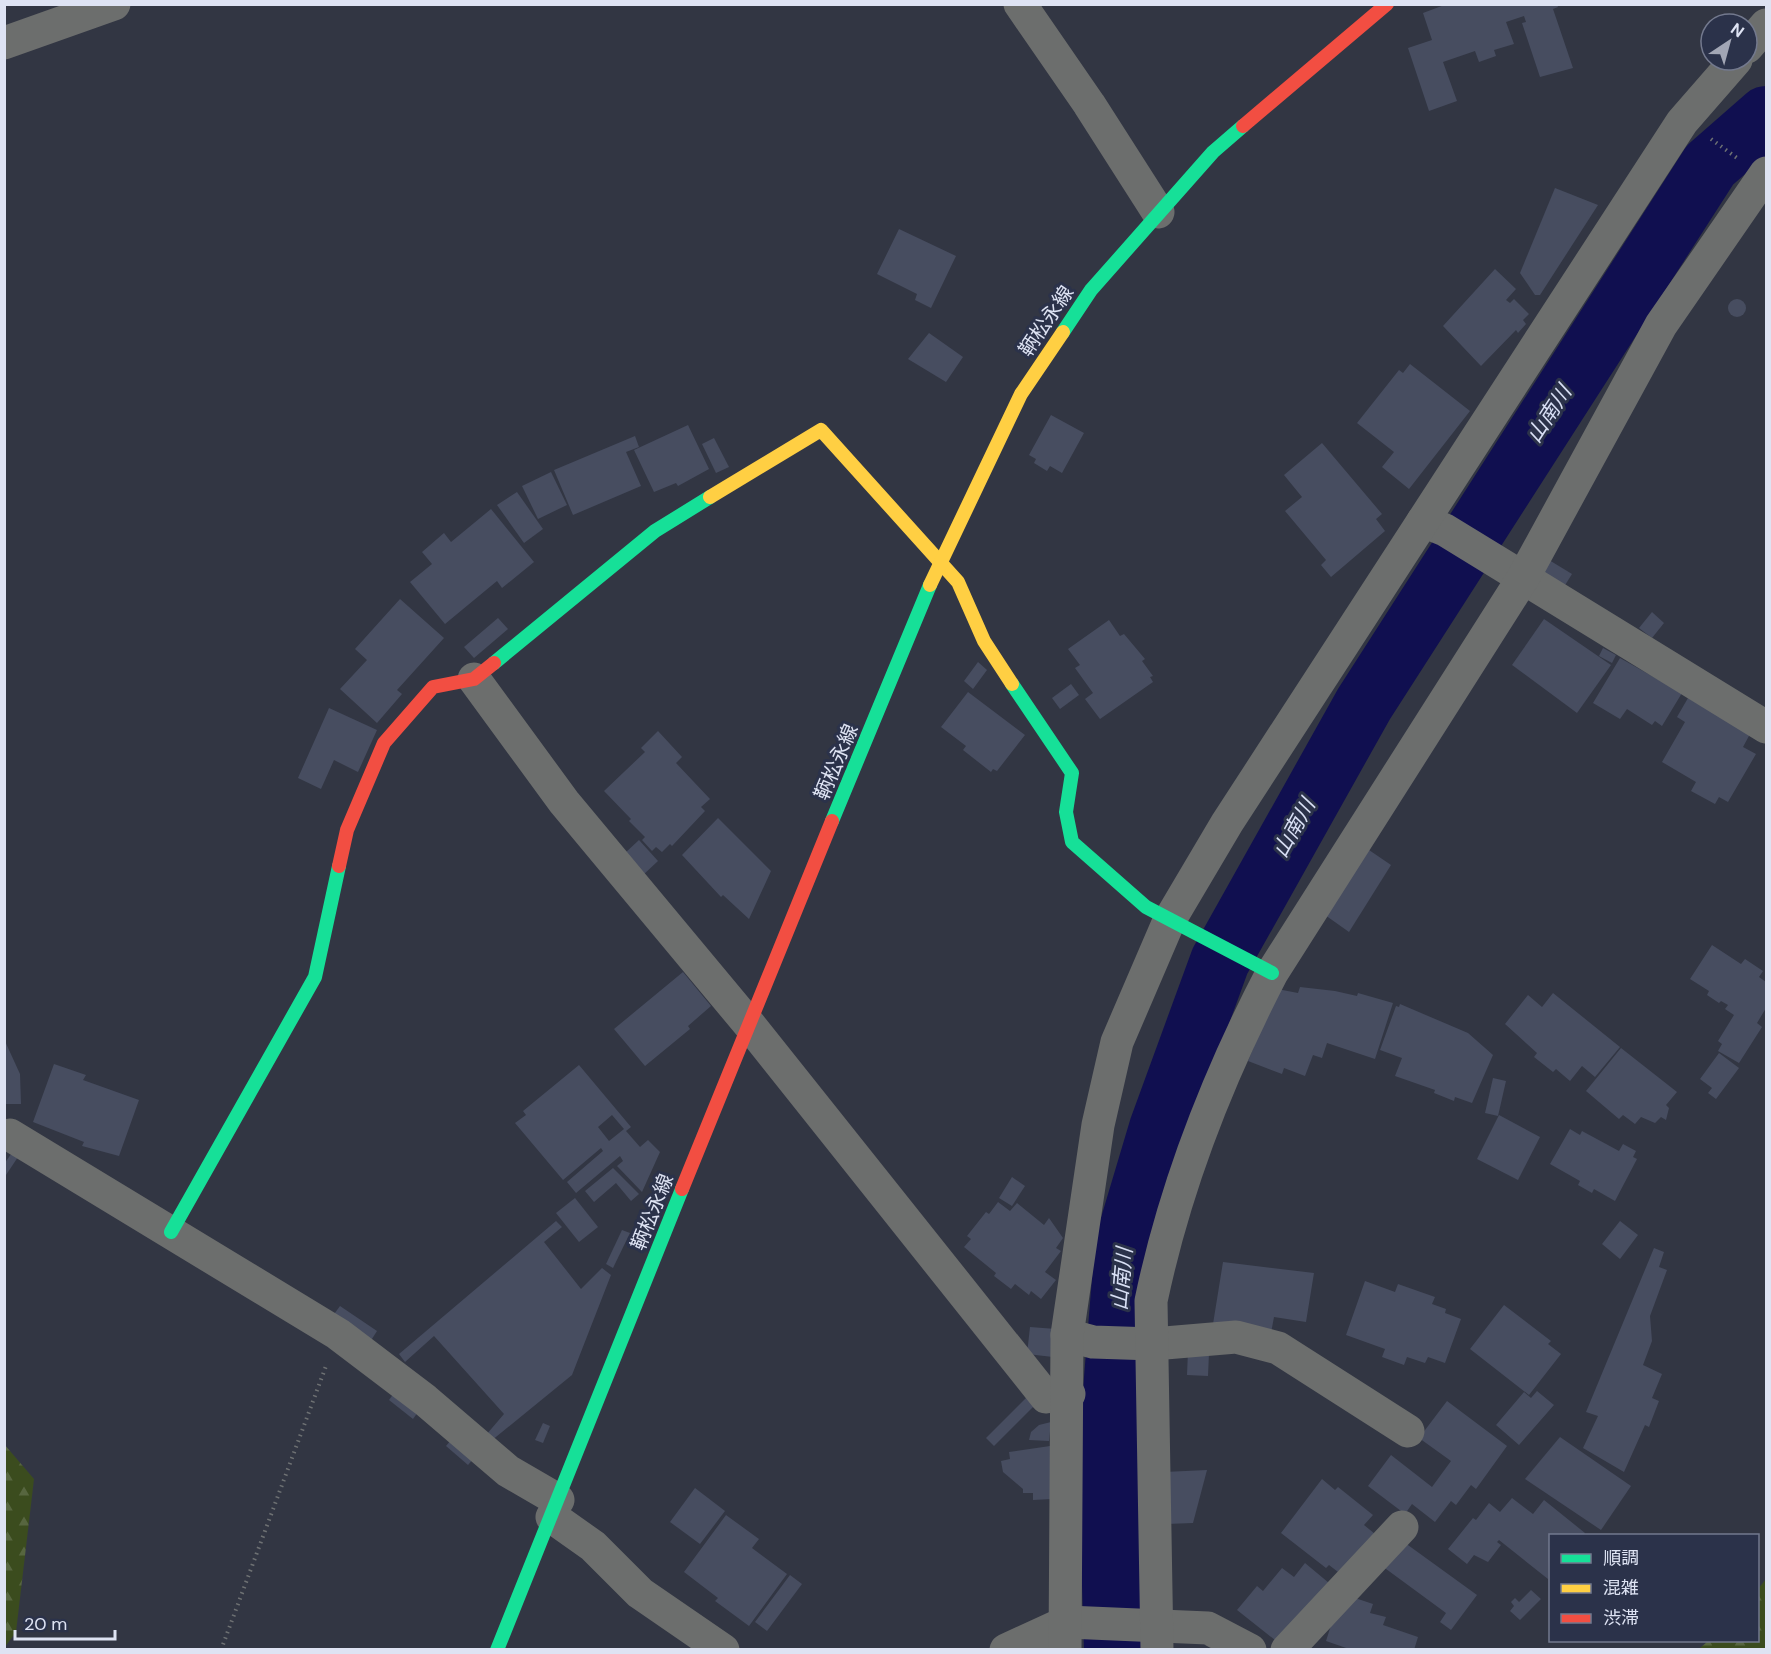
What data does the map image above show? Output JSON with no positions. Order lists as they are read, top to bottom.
{
  "streets": {
    "main road": ["鞆松永線"]
  },
  "water": ["山南川"],
  "legend": ["順調", "混雑", "渋滞"],
  "scale_bar": "20 m",
  "north": "top right"
}
